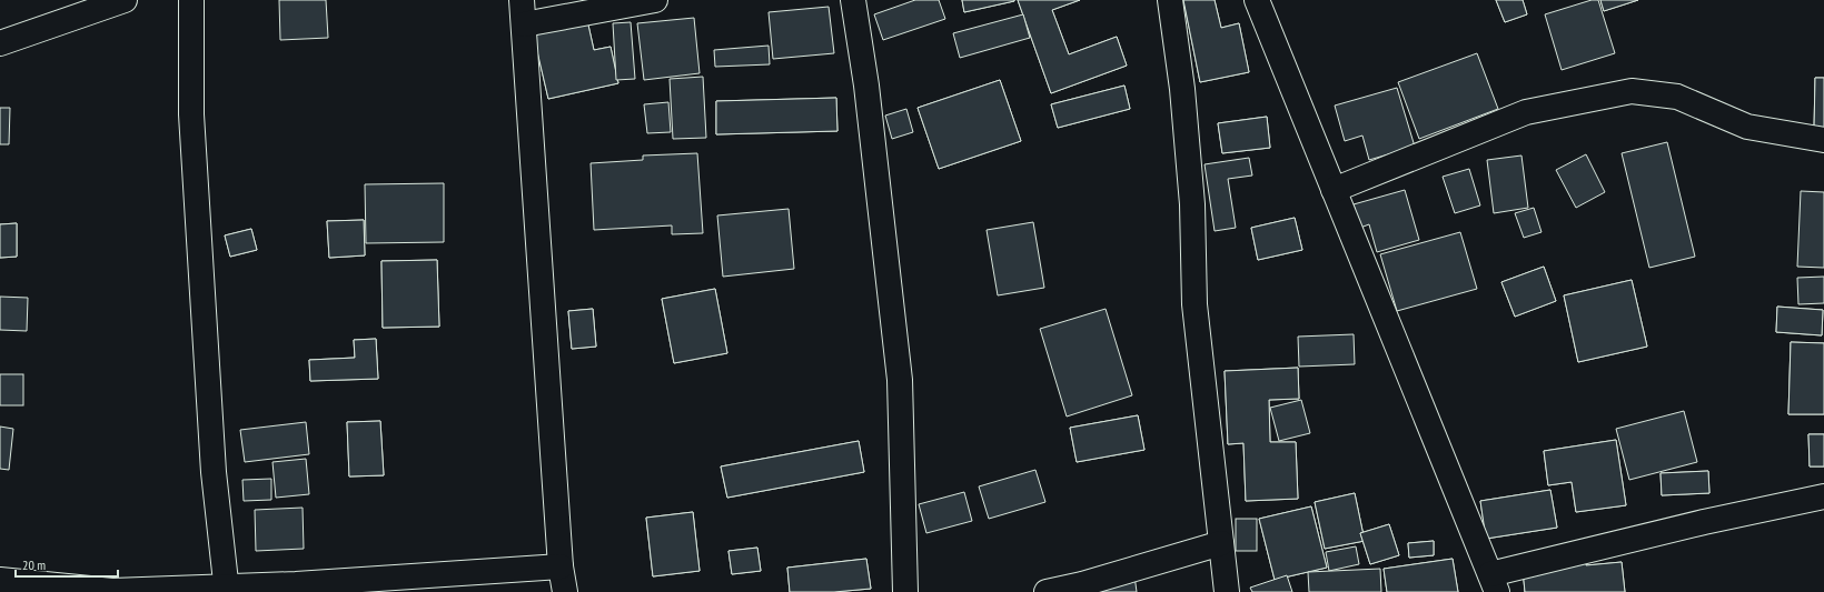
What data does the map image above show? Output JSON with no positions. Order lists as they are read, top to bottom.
{
  "scale_bar": "20 m"
}
